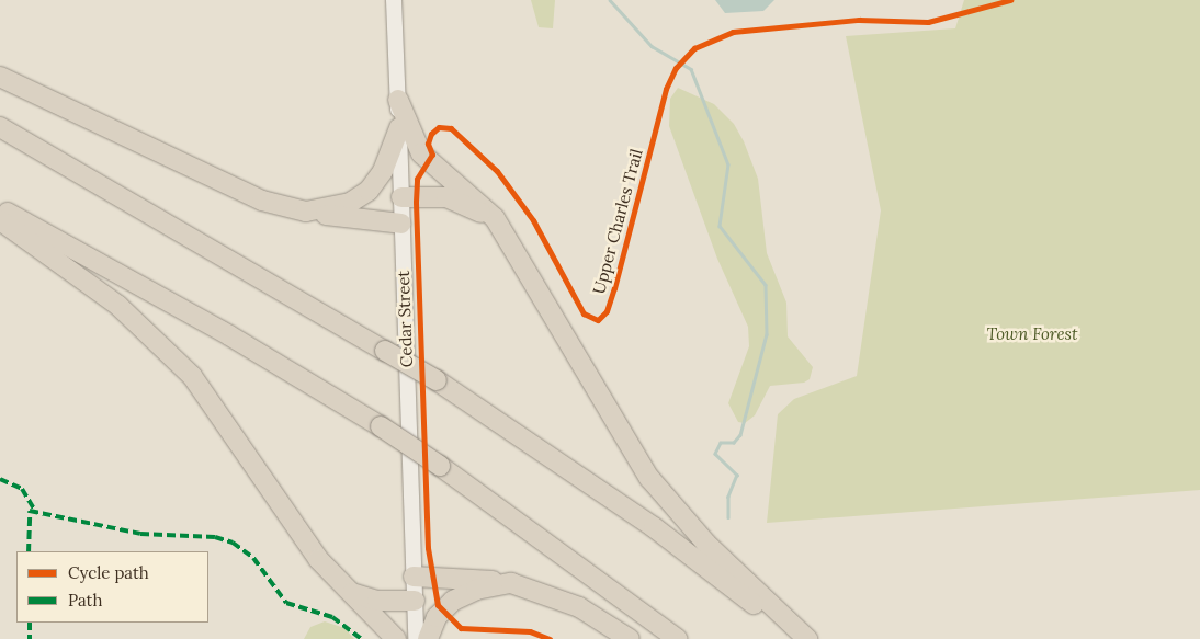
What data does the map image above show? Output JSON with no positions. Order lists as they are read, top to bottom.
{
  "streets": {
    "main road": ["Cedar Street"],
    "cycle path": ["Upper Charles Trail"]
  },
  "parks": ["Town Forest"],
  "legend": ["Cycle path", "Path"]
}
